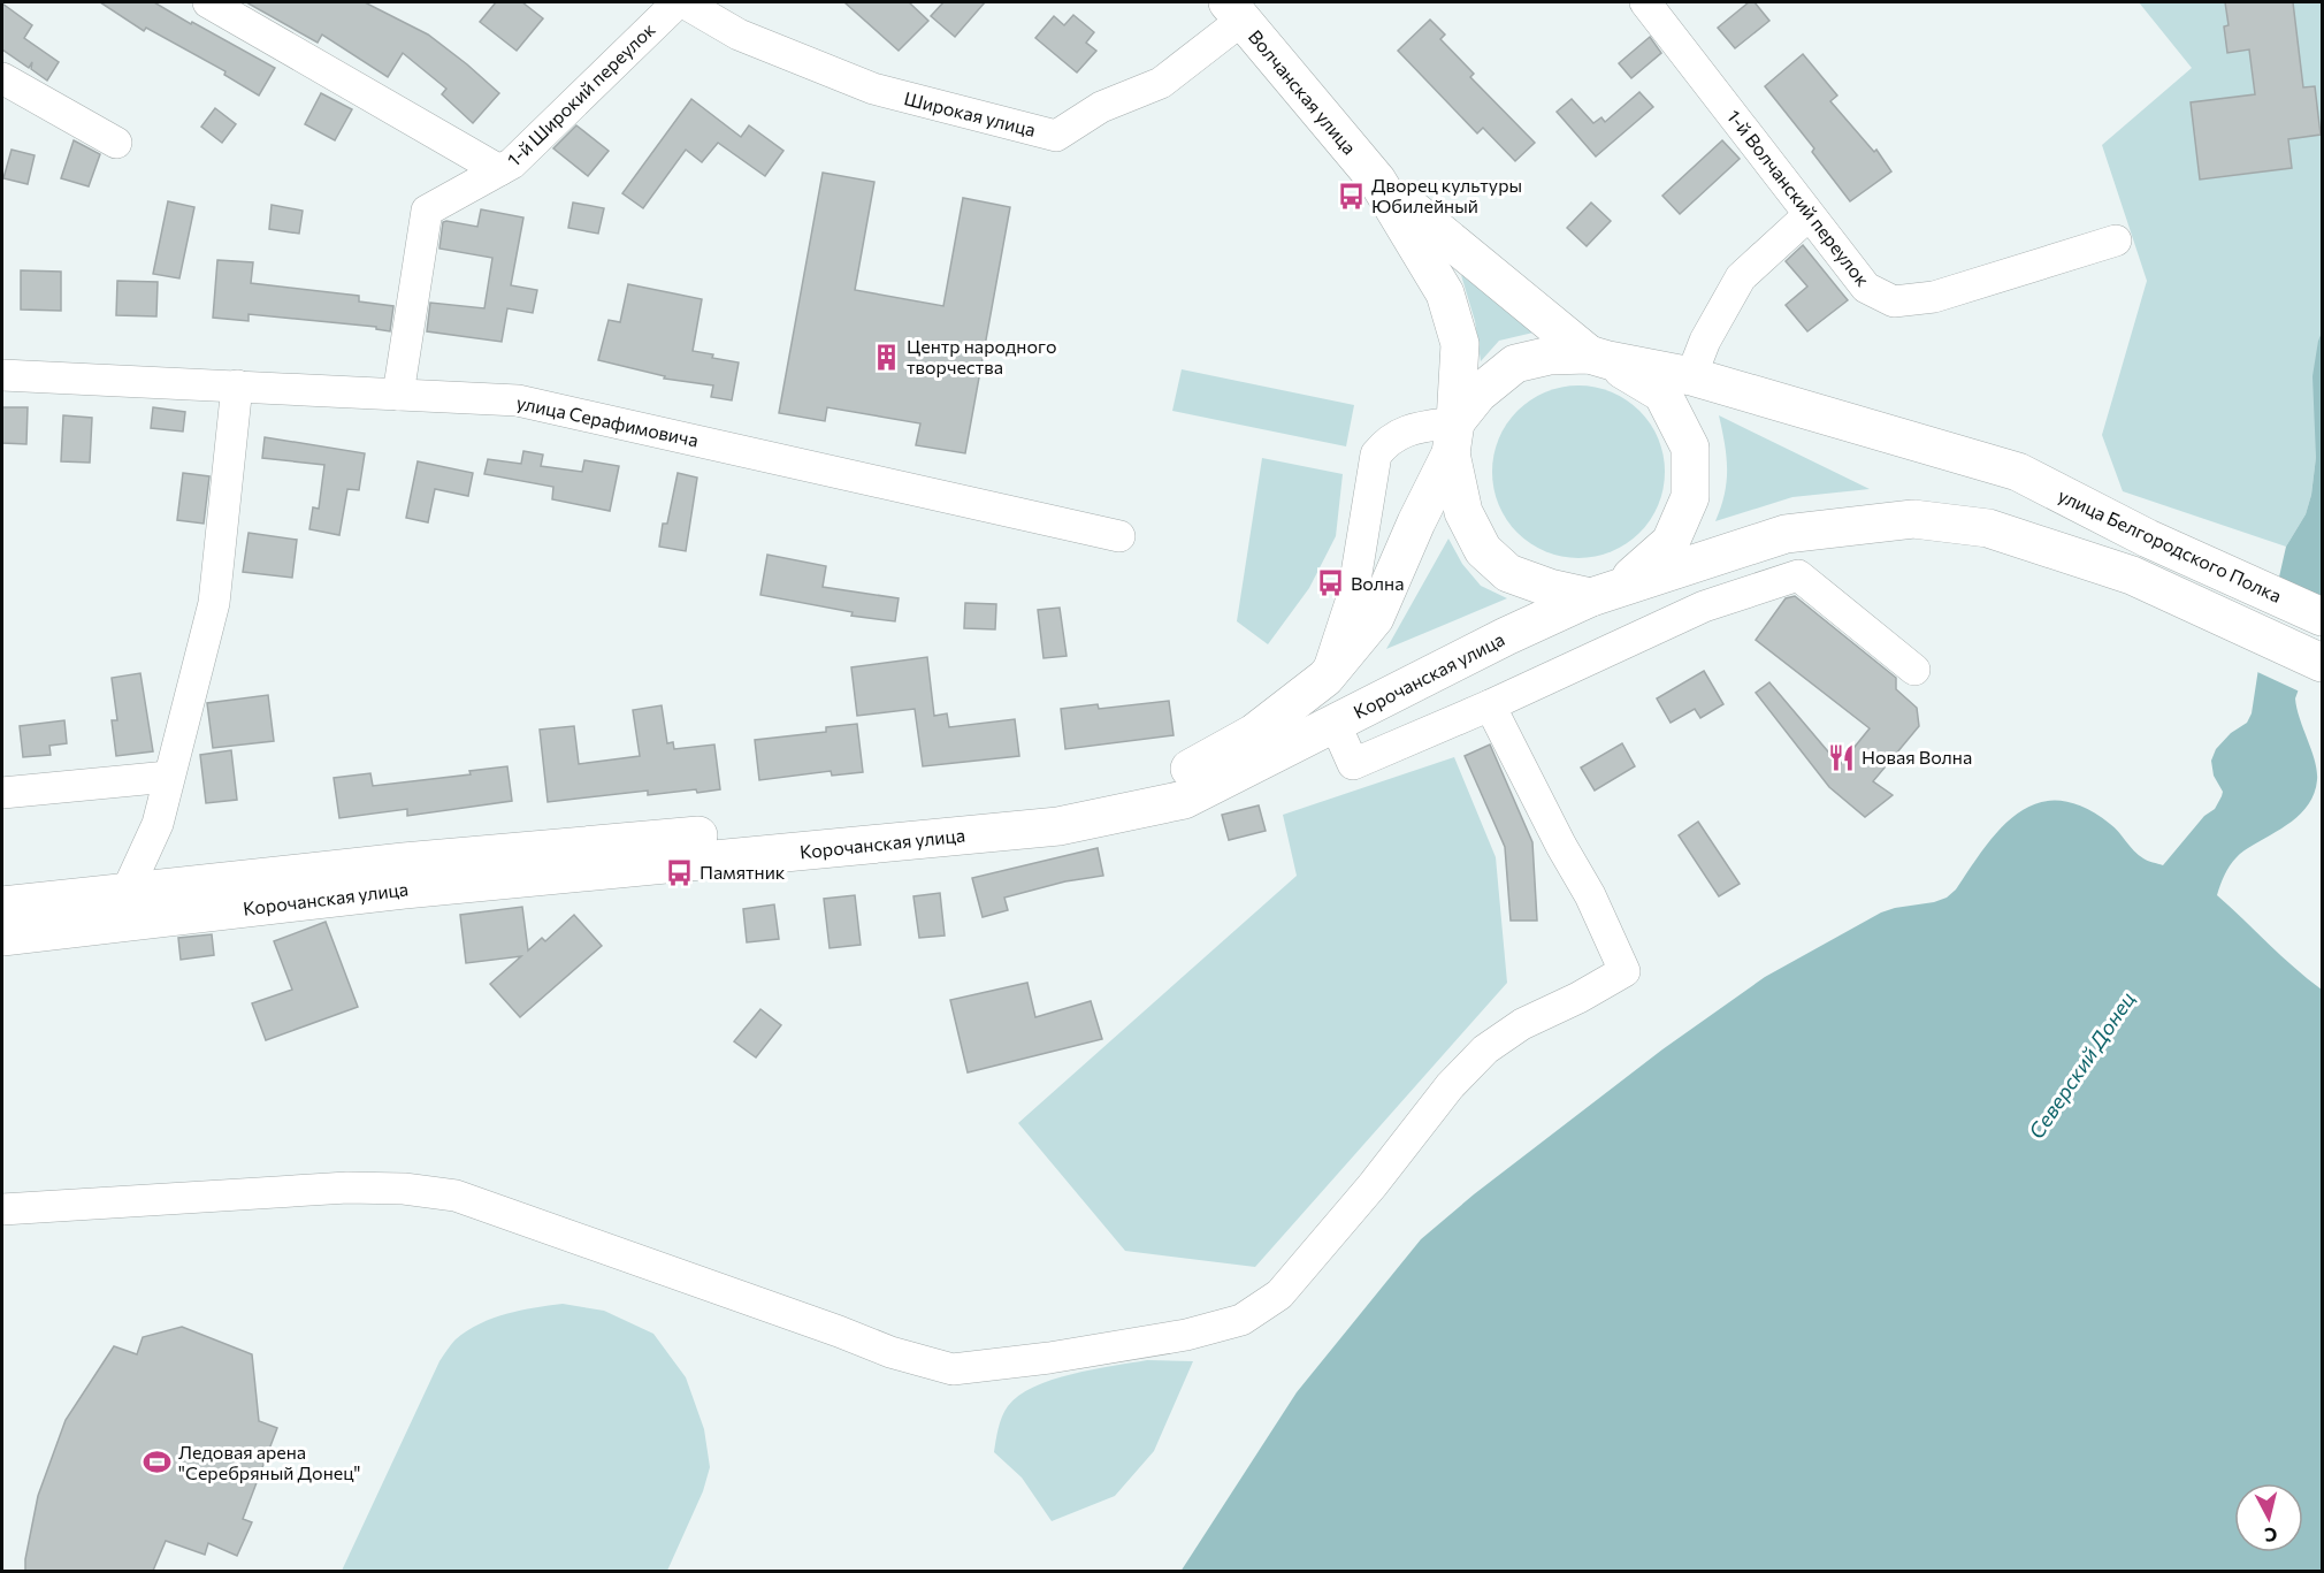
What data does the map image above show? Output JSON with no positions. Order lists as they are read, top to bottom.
{
  "streets": {
    "main road": ["Волчанская улица", "улица Белгородского Полка", "Корочанская улица"],
    "street": [
      "1-й Широкий переулок",
      "Широкая улица",
      "1-й Волчанский переулок",
      "улица Серафимовича"
    ]
  },
  "crossings": [
    ["Волчанская улица", "Широкая улица"],
    ["1-й Широкий переулок", "улица Серафимовича"],
    ["улица Белгородского Полка", "Корочанская улица"]
  ],
  "water": ["Северский Донец"],
  "places": {
    "bus stop": ["Дворец культуры Юбилейный", "Волна", "Памятник"],
    "building": ["Центр народного творчества"],
    "restaurant": ["Новая Волна"],
    "sports": ["Ледовая арена \"Серебряный Донец\""]
  },
  "north": "bottom"
}
